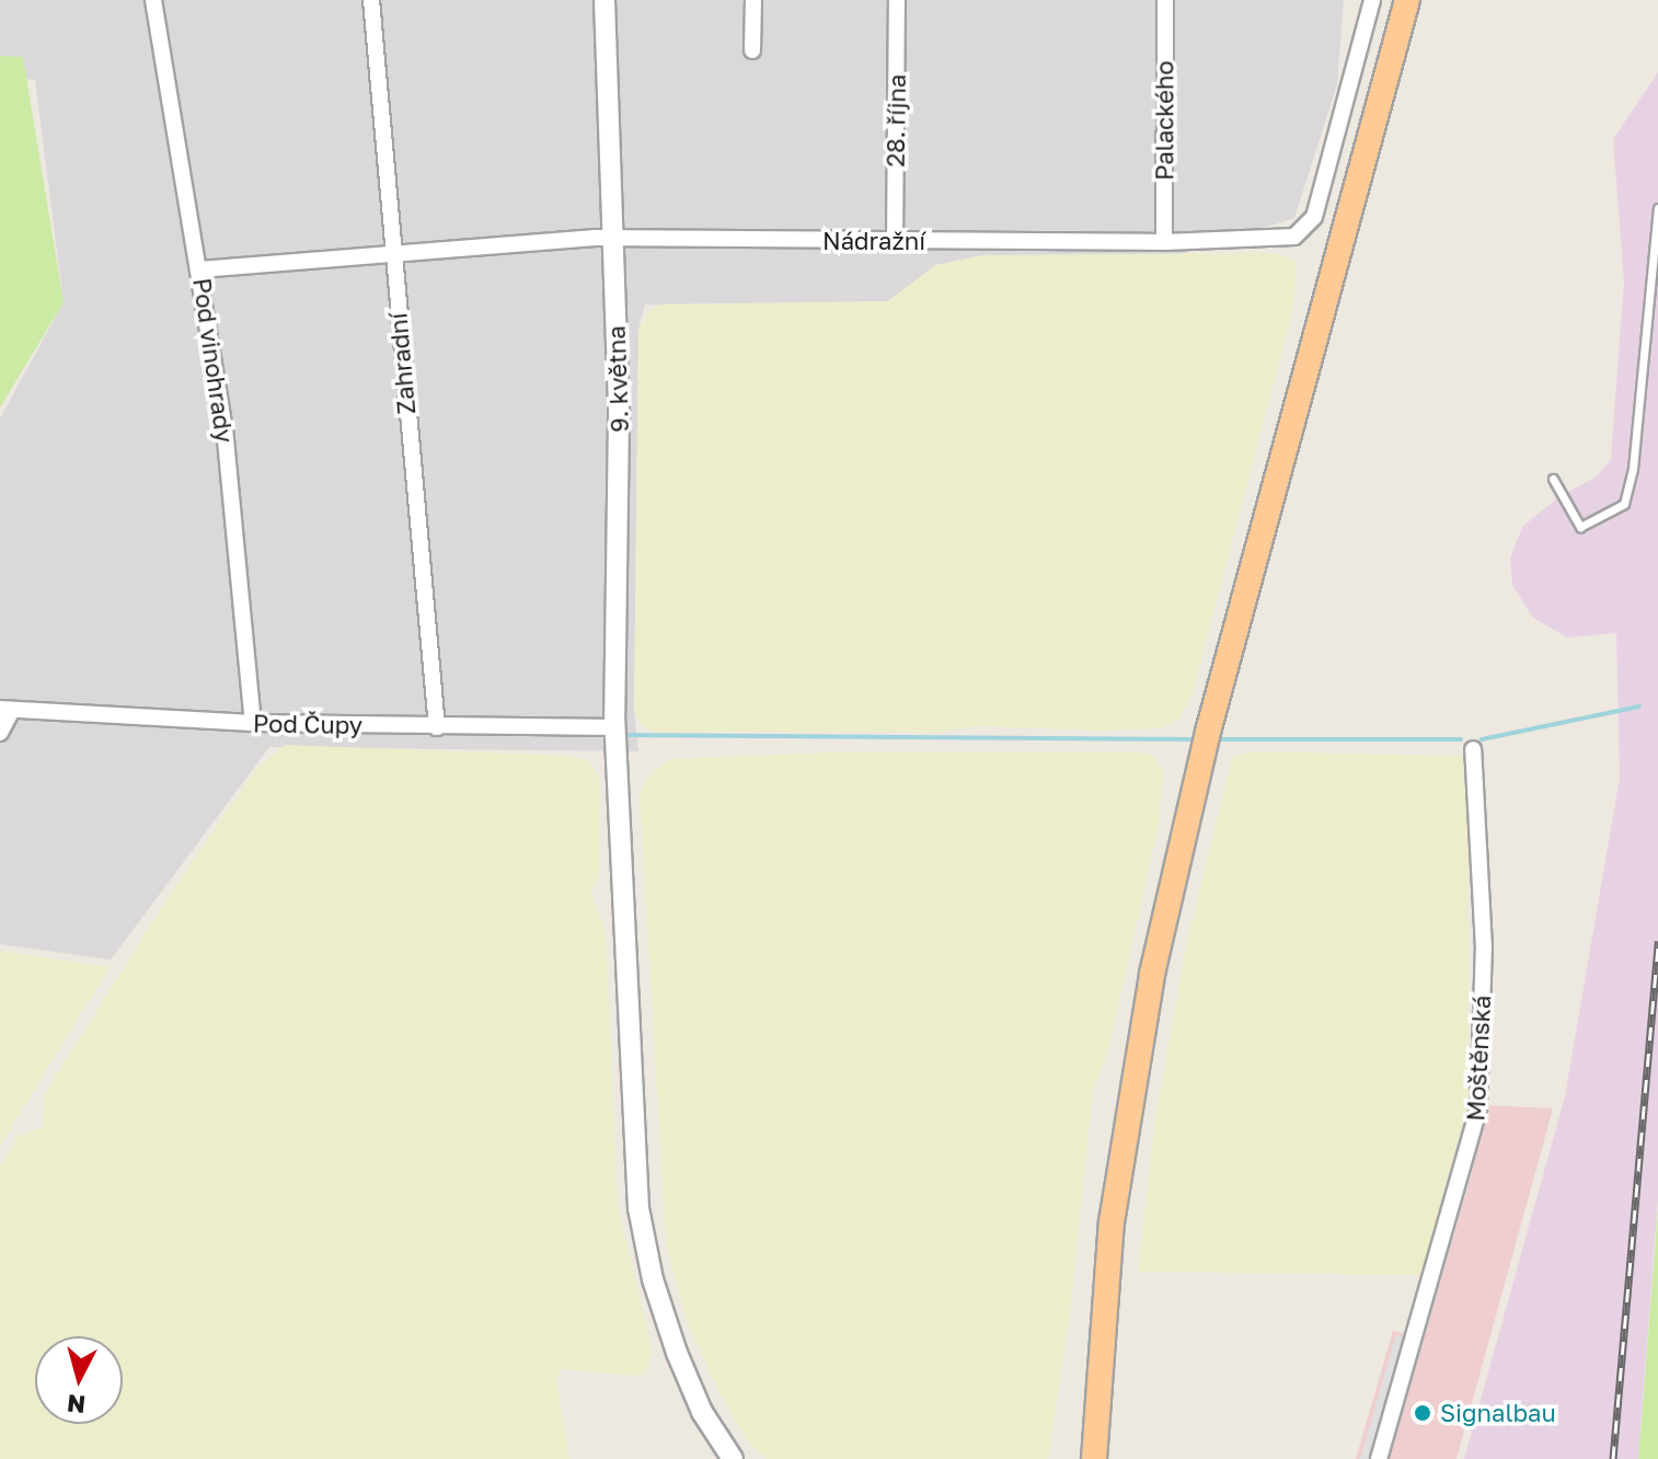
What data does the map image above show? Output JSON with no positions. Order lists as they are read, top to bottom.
{
  "streets": {
    "street": [
      "28. října",
      "Palackého",
      "Nádražní",
      "Pod vinohrady",
      "Zahradní",
      "9. května",
      "Pod Čupy",
      "Moštěnská"
    ]
  },
  "crossings": [
    ["28. října", "Nádražní"],
    ["Palackého", "Nádražní"],
    ["Nádražní", "Pod vinohrady"],
    ["Nádražní", "Zahradní"],
    ["Nádražní", "9. května"],
    ["Pod vinohrady", "Pod Čupy"],
    ["Zahradní", "Pod Čupy"],
    ["9. května", "Pod Čupy"]
  ],
  "places": ["Signalbau"],
  "north": "bottom"
}
